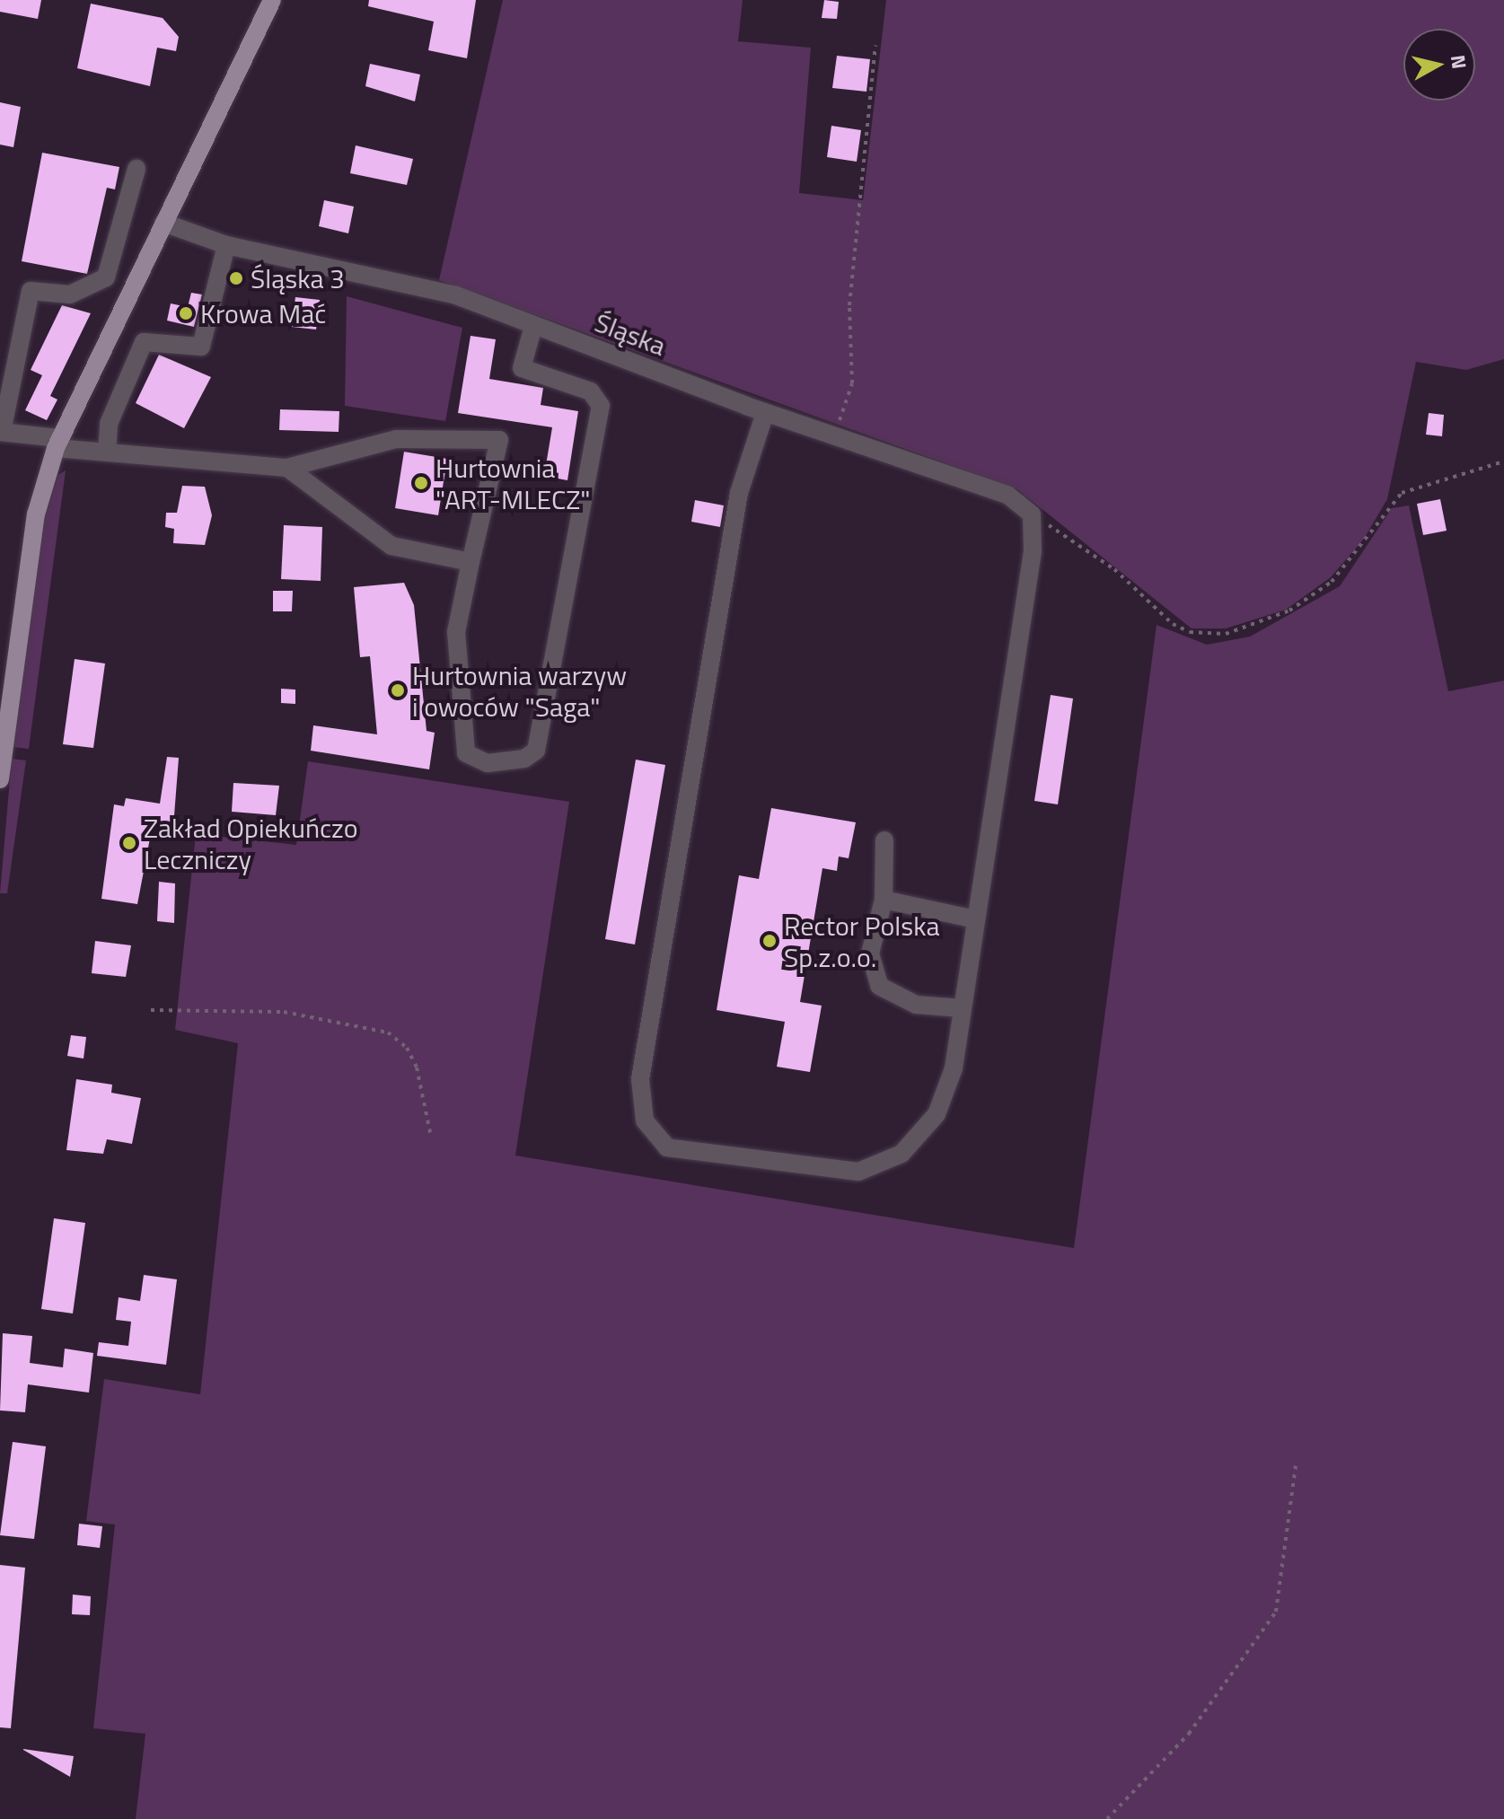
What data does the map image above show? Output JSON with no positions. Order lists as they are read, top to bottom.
{
  "streets": {
    "street": ["Śląska"]
  },
  "places": [
    "Śląska 3",
    "Krowa Mać",
    "Hurtownia \"ART-MLECZ\"",
    "Hurtownia warzyw i owoców \"Saga\"",
    "Zakład Opiekuńczo Leczniczy",
    "Rector Polska Sp.z.o.o."
  ],
  "north": "right"
}
